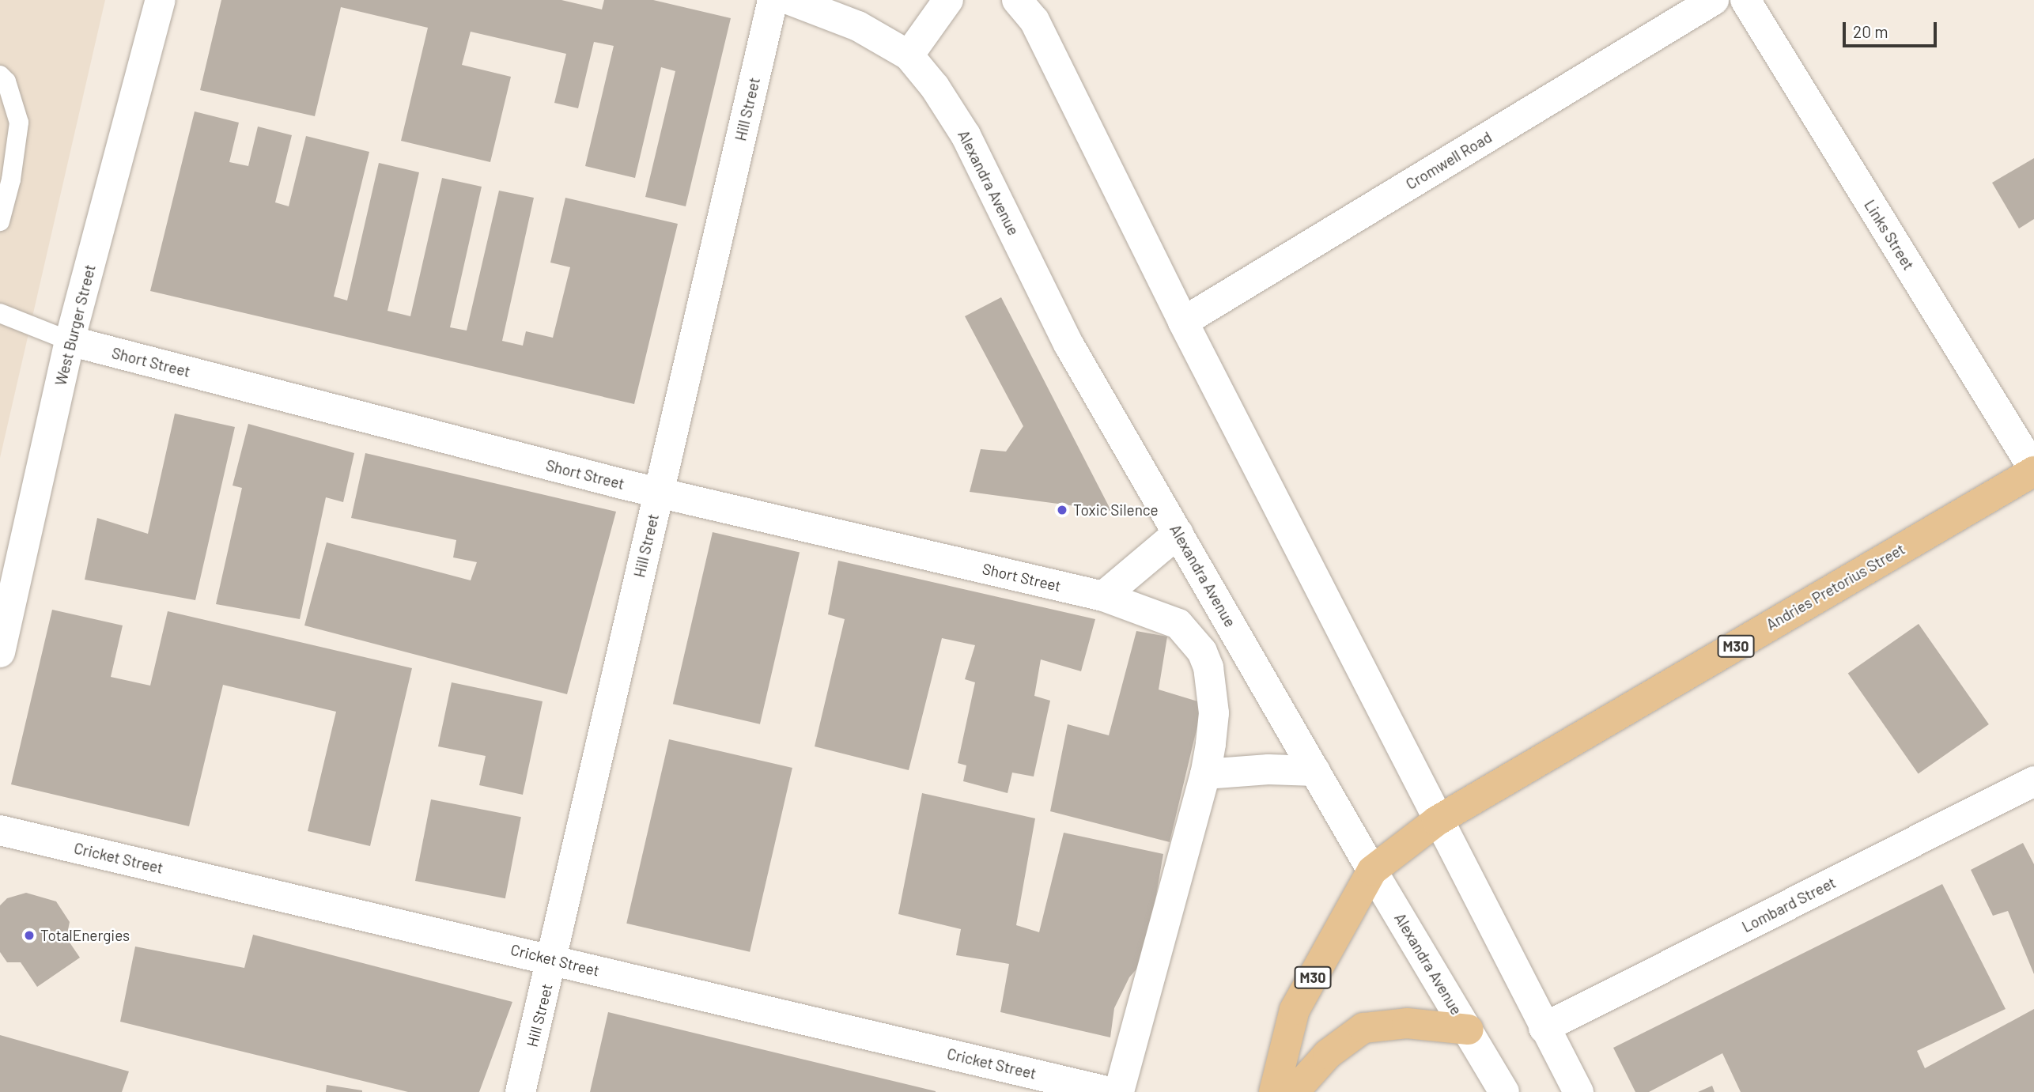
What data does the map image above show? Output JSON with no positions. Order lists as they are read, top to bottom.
{
  "streets": {
    "main road": ["Andries Pretorius Street", "M30"],
    "street": [
      "Hill Street",
      "Cromwell Road",
      "Alexandra Avenue",
      "Links Street",
      "West Burger Street",
      "Short Street",
      "Cricket Street",
      "Lombard Street"
    ]
  },
  "crossings": [
    ["Hill Street", "Short Street"],
    ["Hill Street", "Cricket Street"],
    ["Alexandra Avenue", "M30"],
    ["Links Street", "Andries Pretorius Street"],
    ["West Burger Street", "Short Street"],
    ["Andries Pretorius Street", "M30"]
  ],
  "places": ["Toxic Silence", "TotalEnergies"],
  "scale_bar": "20 m"
}
